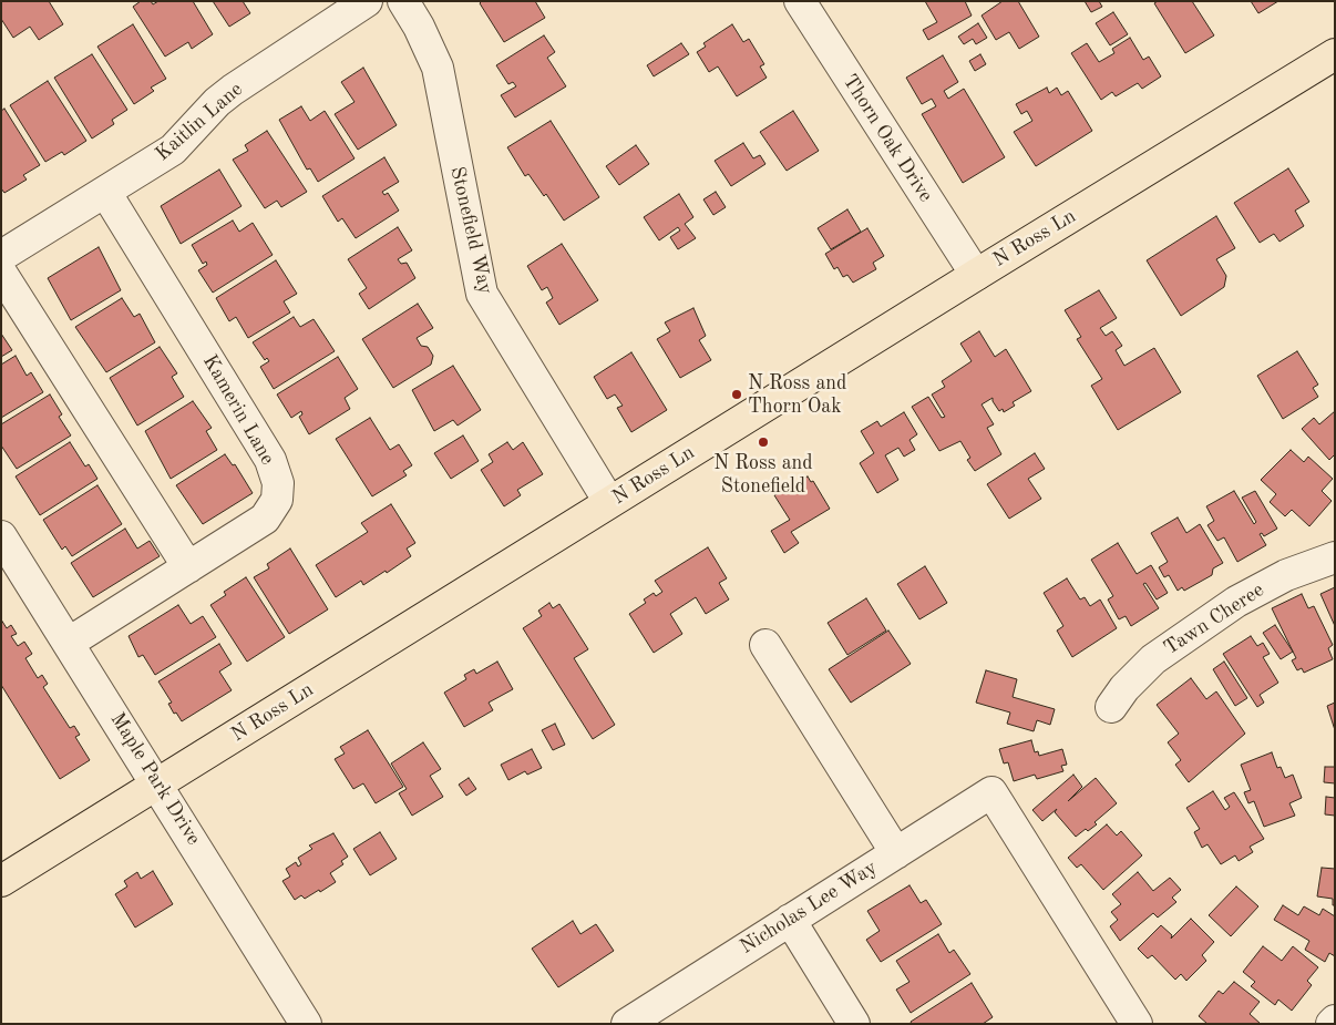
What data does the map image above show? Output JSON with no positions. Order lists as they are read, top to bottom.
{
  "streets": {
    "main road": ["N Ross Ln"],
    "street": [
      "Kaitlin Lane",
      "Thorn Oak Drive",
      "Stonefield Way",
      "Kamerin Lane",
      "Tawn Cheree",
      "Maple Park Drive",
      "Nicholas Lee Way"
    ]
  },
  "crossings": [
    ["Kaitlin Lane", "Kamerin Lane"],
    ["Thorn Oak Drive", "N Ross Ln"],
    ["Stonefield Way", "N Ross Ln"],
    ["N Ross Ln", "Maple Park Drive"],
    ["Kamerin Lane", "Maple Park Drive"]
  ],
  "places": ["N Ross and Thorn Oak", "N Ross and Stonefield"]
}
